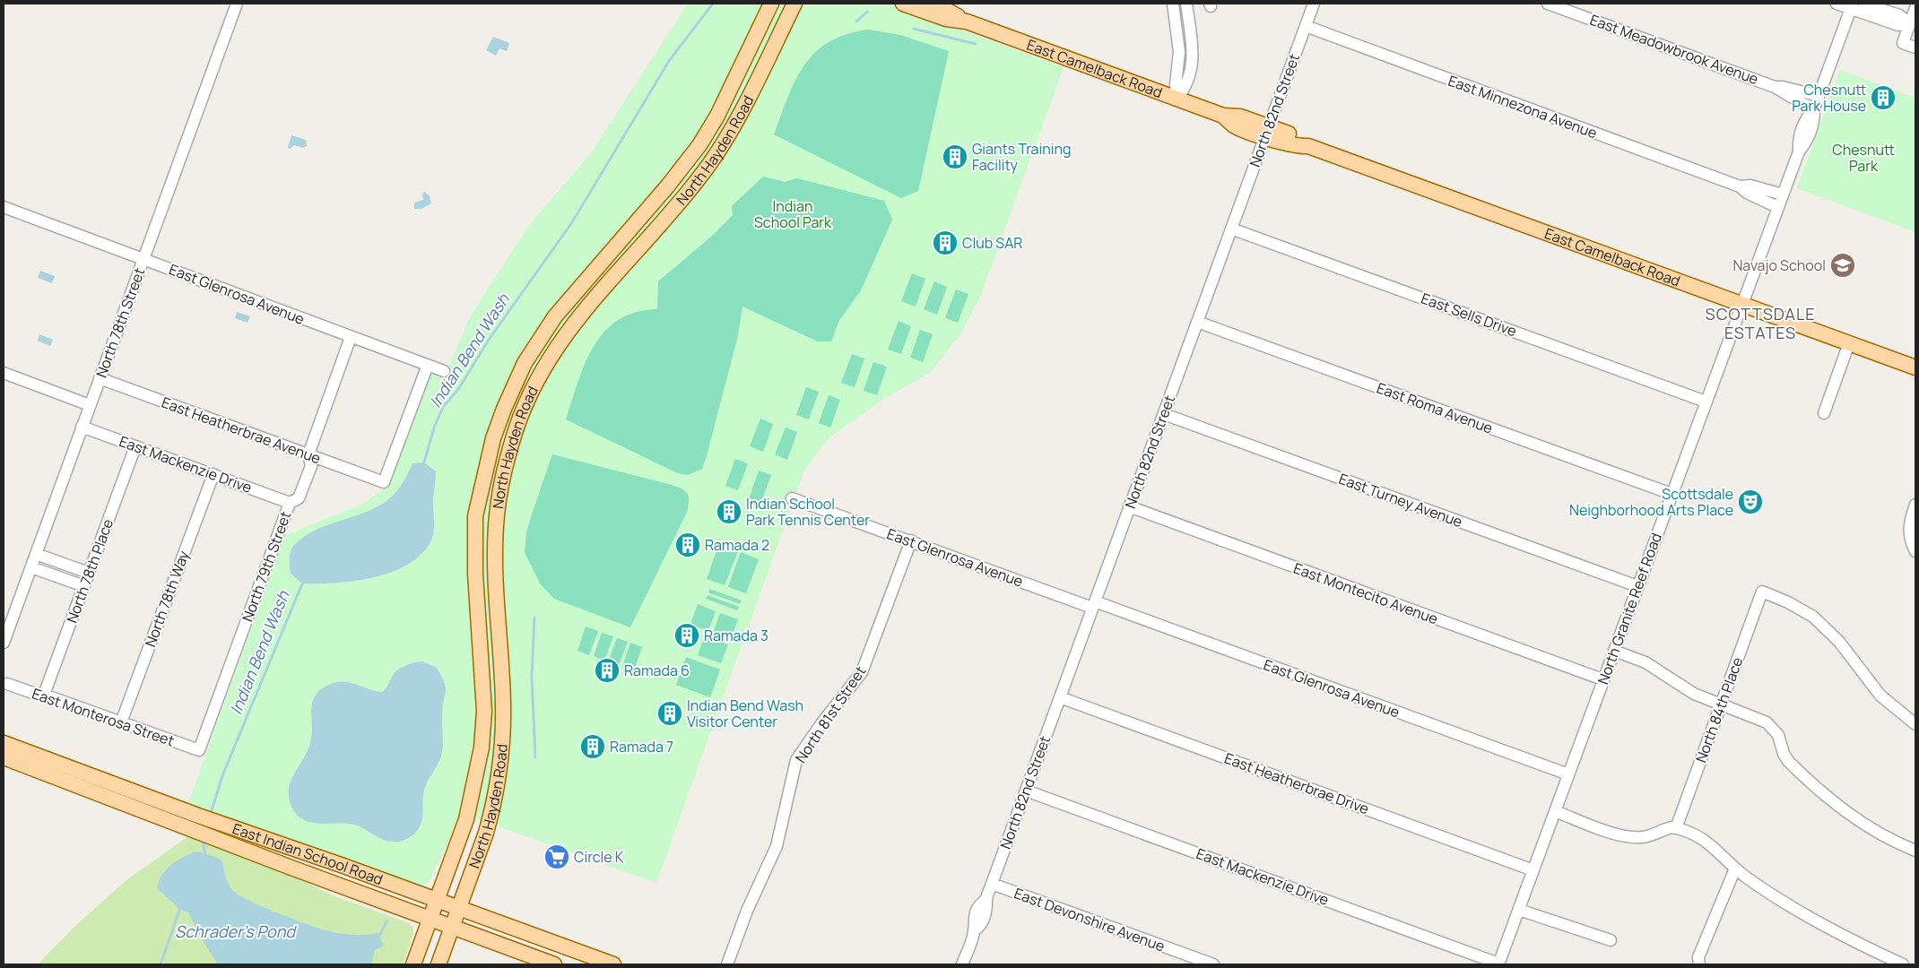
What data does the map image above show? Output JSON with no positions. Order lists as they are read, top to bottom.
{
  "streets": {
    "main road": ["East Camelback Road", "North Hayden Road", "East Indian School Road"],
    "street": [
      "East Meadowbrook Avenue",
      "East Minnezona Avenue",
      "North 82nd Street",
      "East Glenrosa Avenue",
      "East Sells Drive",
      "North 78th Street",
      "East Roma Avenue",
      "East Heatherbrae Avenue",
      "East Mackenzie Drive",
      "East Turney Avenue",
      "North 79th Street",
      "North 78th Place",
      "East Montecito Avenue",
      "North 78th Way",
      "North Granite Reef Road",
      "North 84th Place",
      "North 81st Street",
      "East Monterosa Street",
      "East Heatherbrae Drive",
      "East Devonshire Avenue"
    ]
  },
  "crossings": [
    ["East Meadowbrook Avenue", "North Granite Reef Road"],
    ["East Camelback Road", "North 82nd Street"],
    ["East Camelback Road", "North Granite Reef Road"],
    ["East Minnezona Avenue", "North 82nd Street"],
    ["East Minnezona Avenue", "North Granite Reef Road"],
    ["North 82nd Street", "East Glenrosa Avenue"],
    ["North 82nd Street", "East Sells Drive"],
    ["North 82nd Street", "East Roma Avenue"],
    ["North 82nd Street", "East Mackenzie Drive"],
    ["North 82nd Street", "East Turney Avenue"],
    ["North 82nd Street", "East Montecito Avenue"],
    ["North 82nd Street", "East Heatherbrae Drive"],
    ["North 82nd Street", "East Devonshire Avenue"],
    ["North Hayden Road", "East Indian School Road"],
    ["East Glenrosa Avenue", "North 78th Street"],
    ["East Glenrosa Avenue", "East Heatherbrae Avenue"],
    ["East Glenrosa Avenue", "North 79th Street"],
    ["East Glenrosa Avenue", "North Granite Reef Road"],
    ["East Glenrosa Avenue", "North 81st Street"],
    ["East Sells Drive", "North Granite Reef Road"],
    ["North 78th Street", "East Heatherbrae Avenue"],
    ["North 78th Street", "East Mackenzie Drive"],
    ["East Roma Avenue", "North Granite Reef Road"],
    ["East Heatherbrae Avenue", "North 79th Street"],
    ["East Mackenzie Drive", "North 79th Street"],
    ["East Mackenzie Drive", "North 78th Place"],
    ["East Mackenzie Drive", "North 78th Way"],
    ["East Mackenzie Drive", "North Granite Reef Road"],
    ["East Turney Avenue", "North Granite Reef Road"],
    ["North 79th Street", "East Monterosa Street"],
    ["North 78th Place", "East Monterosa Street"],
    ["East Montecito Avenue", "North Granite Reef Road"],
    ["North 78th Way", "East Monterosa Street"],
    ["North Granite Reef Road", "East Heatherbrae Drive"]
  ],
  "districts": ["SCOTTSDALE ESTATES"],
  "water": ["Indian Bend Wash", "Schrader's Pond"],
  "parks": ["Chesnutt Park", "Indian School Park"],
  "places": {
    "building": [
      "Chesnutt Park House",
      "Giants Training Facility",
      "Club SAR",
      "Indian School Park Tennis Center",
      "Ramada 2",
      "Ramada 3",
      "Ramada 6",
      "Indian Bend Wash Visitor Center",
      "Ramada 7"
    ],
    "school or university": ["Navajo School"],
    "theatre": ["Scottsdale Neighborhood Arts Place"],
    "supermarket": ["Circle K"]
  }
}
